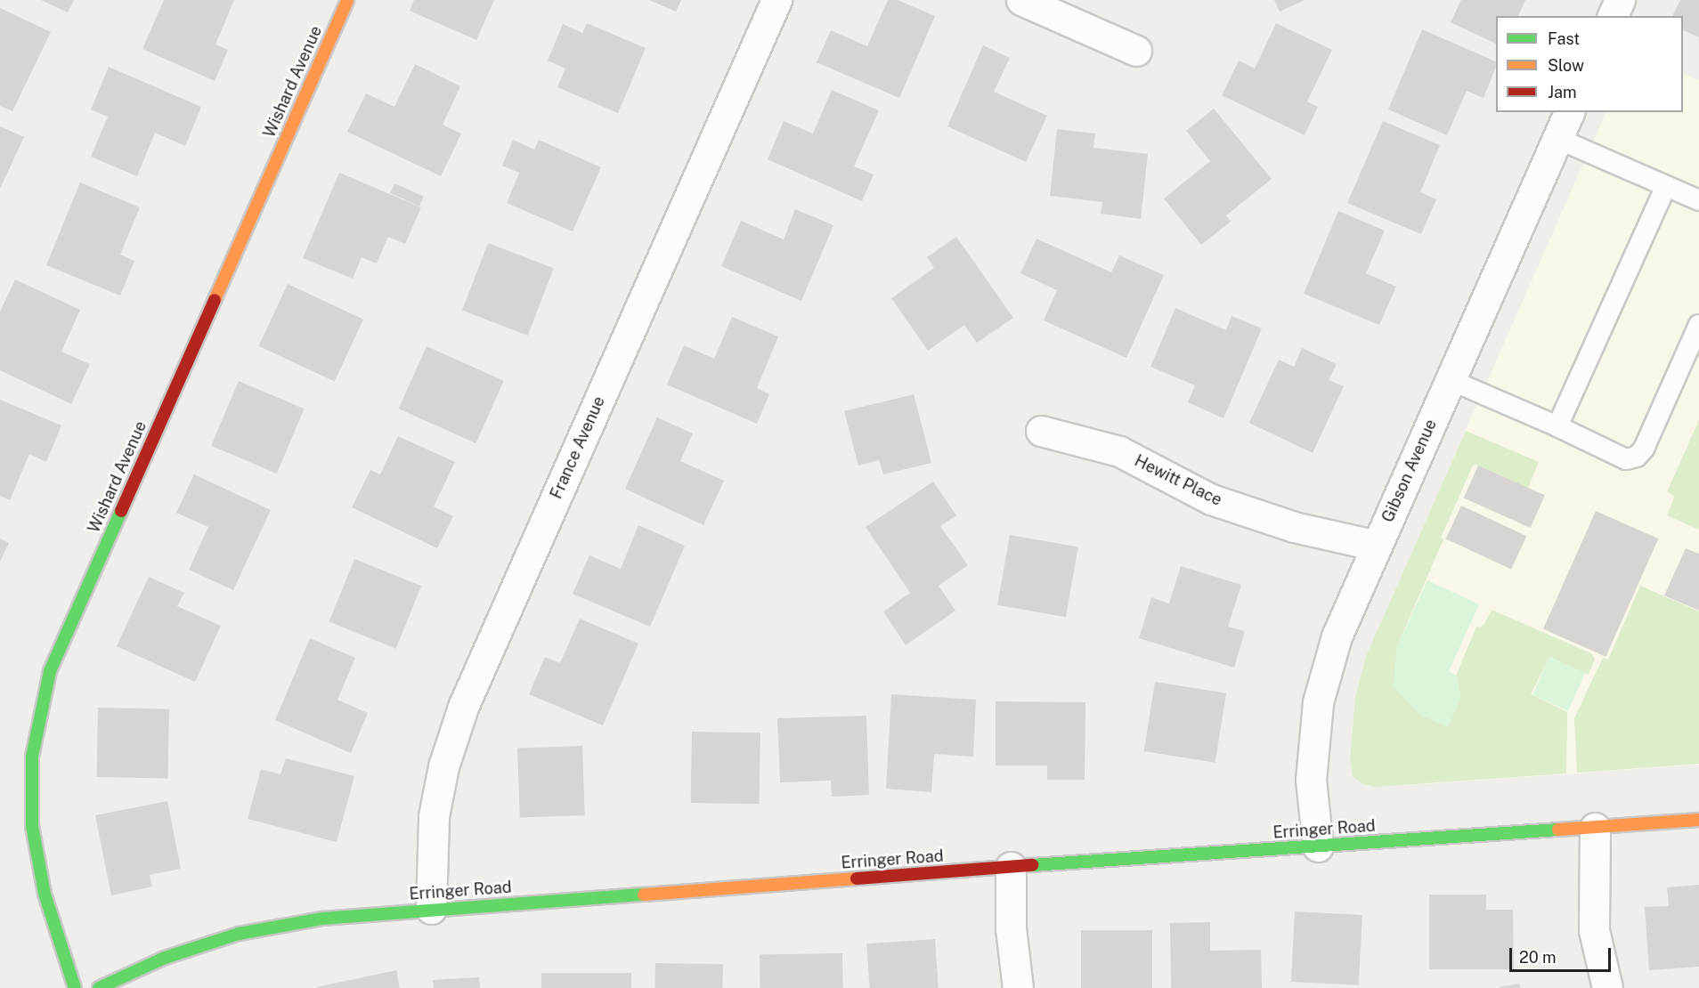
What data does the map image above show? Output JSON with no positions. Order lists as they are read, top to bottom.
{
  "streets": {
    "street": [
      "Wishard Avenue",
      "France Avenue",
      "Gibson Avenue",
      "Hewitt Place",
      "Erringer Road"
    ]
  },
  "crossings": [
    ["France Avenue", "Erringer Road"],
    ["Gibson Avenue", "Hewitt Place"],
    ["Gibson Avenue", "Erringer Road"]
  ],
  "legend": ["Fast", "Slow", "Jam"],
  "scale_bar": "20 m"
}
